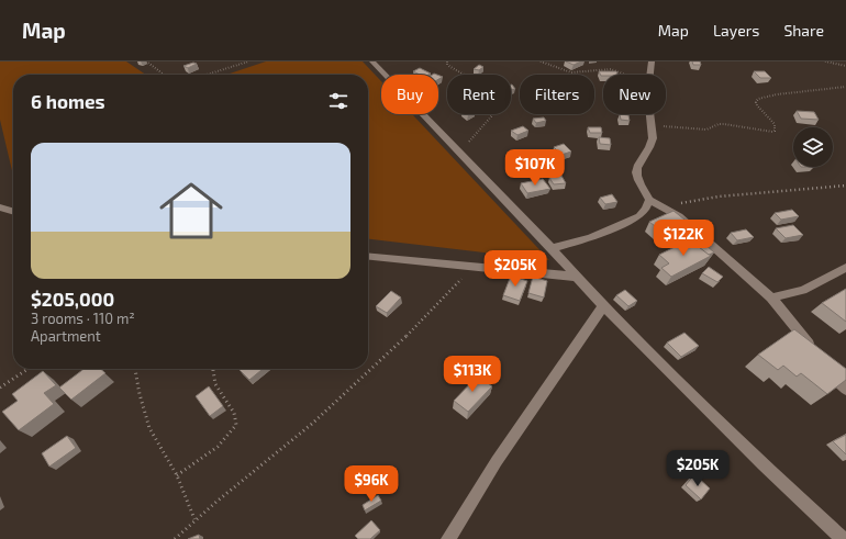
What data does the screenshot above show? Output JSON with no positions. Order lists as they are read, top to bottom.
{
  "page": {
    "header": "Map",
    "nav": ["Map", "Layers", "Share"],
    "chip": [
      "Buy",
      "Rent",
      "Filters",
      "New"
    ],
    "heading": "6 homes",
    "list": [
      {
        "name": "$205,000",
        "note": "3 rooms · 110 m² · Apartment"
      }
    ],
    "price": [
      "$107K",
      "$122K",
      "$205K",
      "$113K",
      "$205K",
      "$96K"
    ]
  }
}
